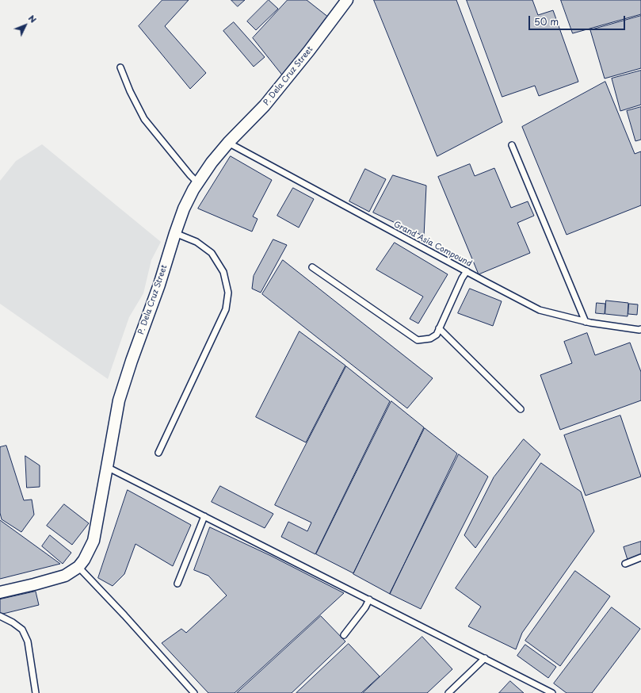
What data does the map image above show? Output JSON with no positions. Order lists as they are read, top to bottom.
{
  "streets": {
    "street": ["P. Dela Cruz Street"],
    "lane": ["Grand Asia Compound"]
  },
  "crossings": [
    ["P. Dela Cruz Street", "Grand Asia Compound"]
  ],
  "scale_bar": "50 m",
  "north": "top right"
}
